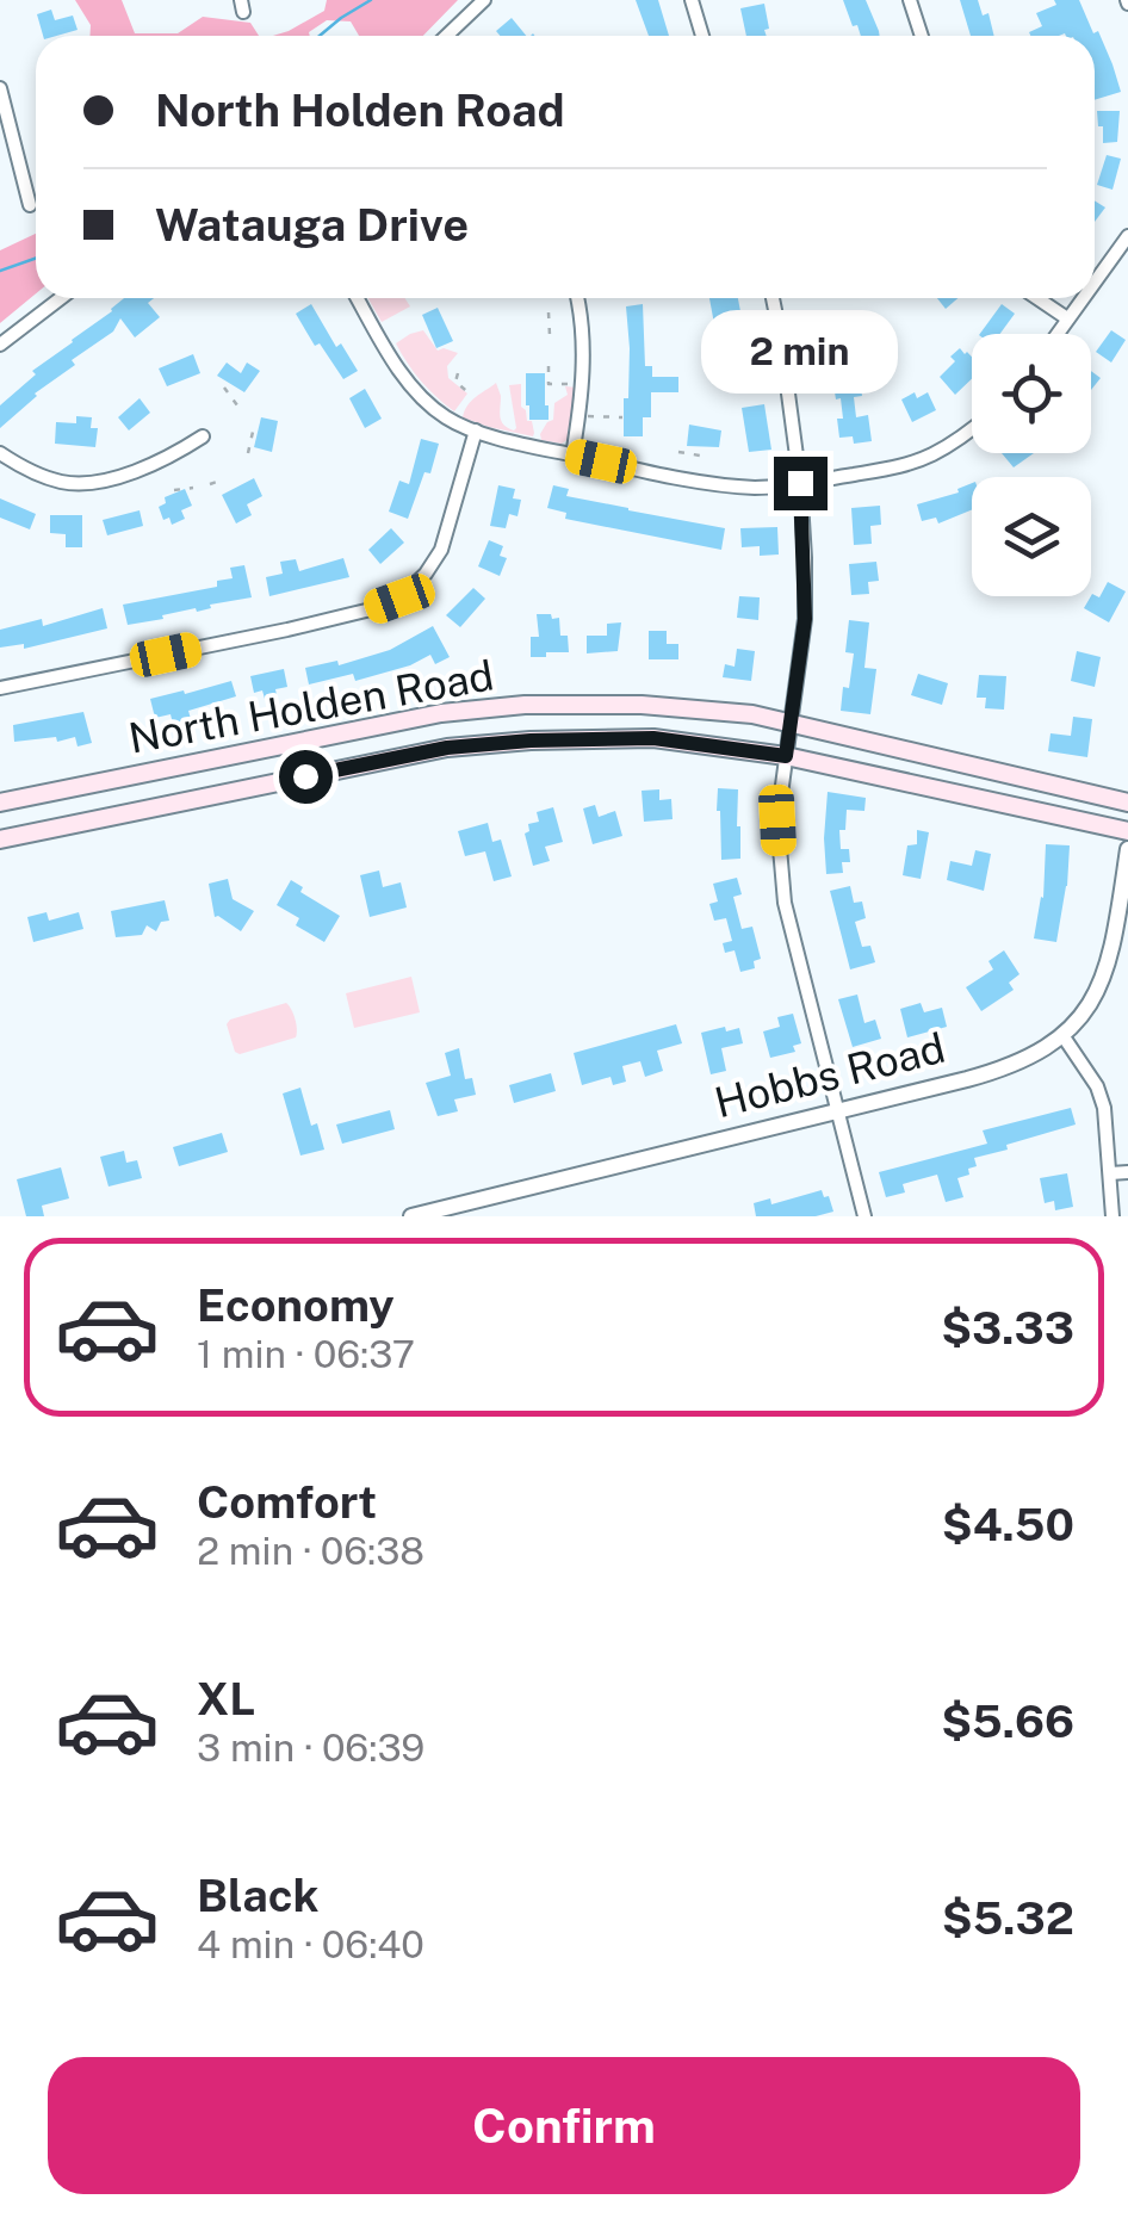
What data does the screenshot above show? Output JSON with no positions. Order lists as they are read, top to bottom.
{
  "streets": {
    "main road": ["North Holden Road"],
    "street": ["Hobbs Road"]
  },
  "page": {
    "banner": ["North Holden Road", "Watauga Drive"],
    "bubble": "2 min",
    "list": [
      {
        "name": "Economy",
        "note": "1 min · 06:37",
        "value": "$3.33"
      },
      {
        "name": "Comfort",
        "note": "2 min · 06:38",
        "value": "$4.50"
      },
      {
        "name": "XL",
        "note": "3 min · 06:39",
        "value": "$5.66"
      },
      {
        "name": "Black",
        "note": "4 min · 06:40",
        "value": "$5.32"
      }
    ],
    "buttons": "Confirm"
  }
}
